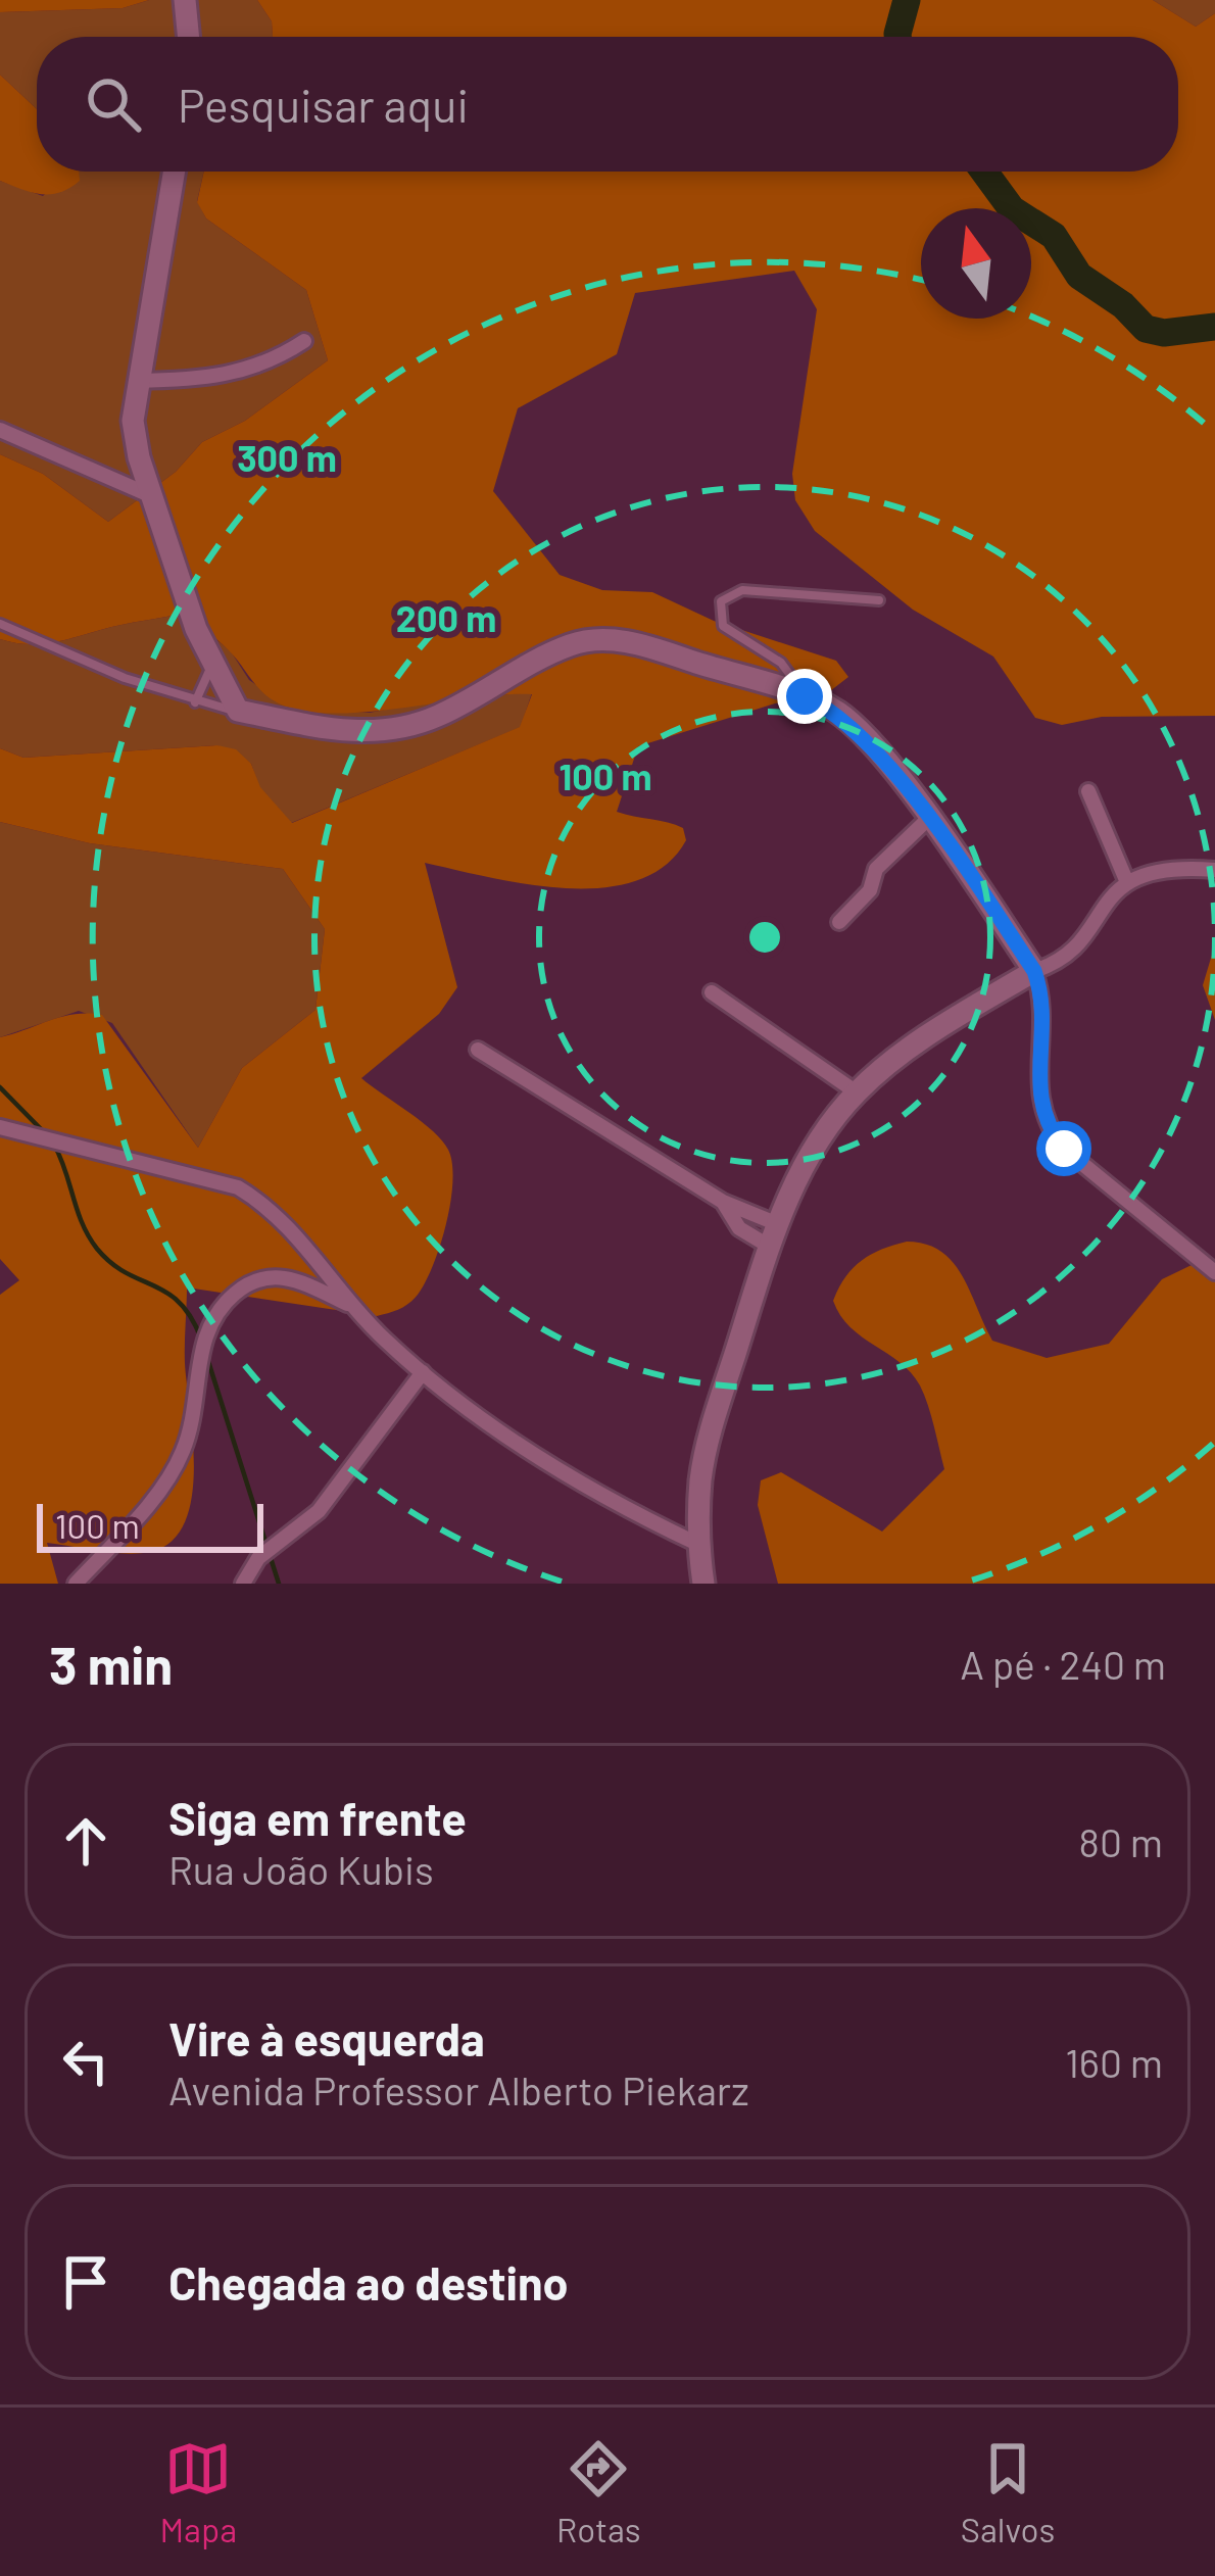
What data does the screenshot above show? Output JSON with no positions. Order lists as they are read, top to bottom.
{
  "scale_bar": "100 m",
  "north": "top",
  "page": {
    "search": "Pesquisar aqui",
    "scale": "100 m",
    "heading": ["3 min", "A pé · 240 m"],
    "list": [
      ["Siga em frente", "Rua João Kubis", "80 m"],
      ["Vire à esquerda", "Avenida Professor Alberto Piekarz", "160 m"],
      "Chegada ao destino"
    ],
    "nav": ["Mapa", "Rotas", "Salvos"]
  },
  "rings": ["300 m", "200 m", "100 m"]
}
